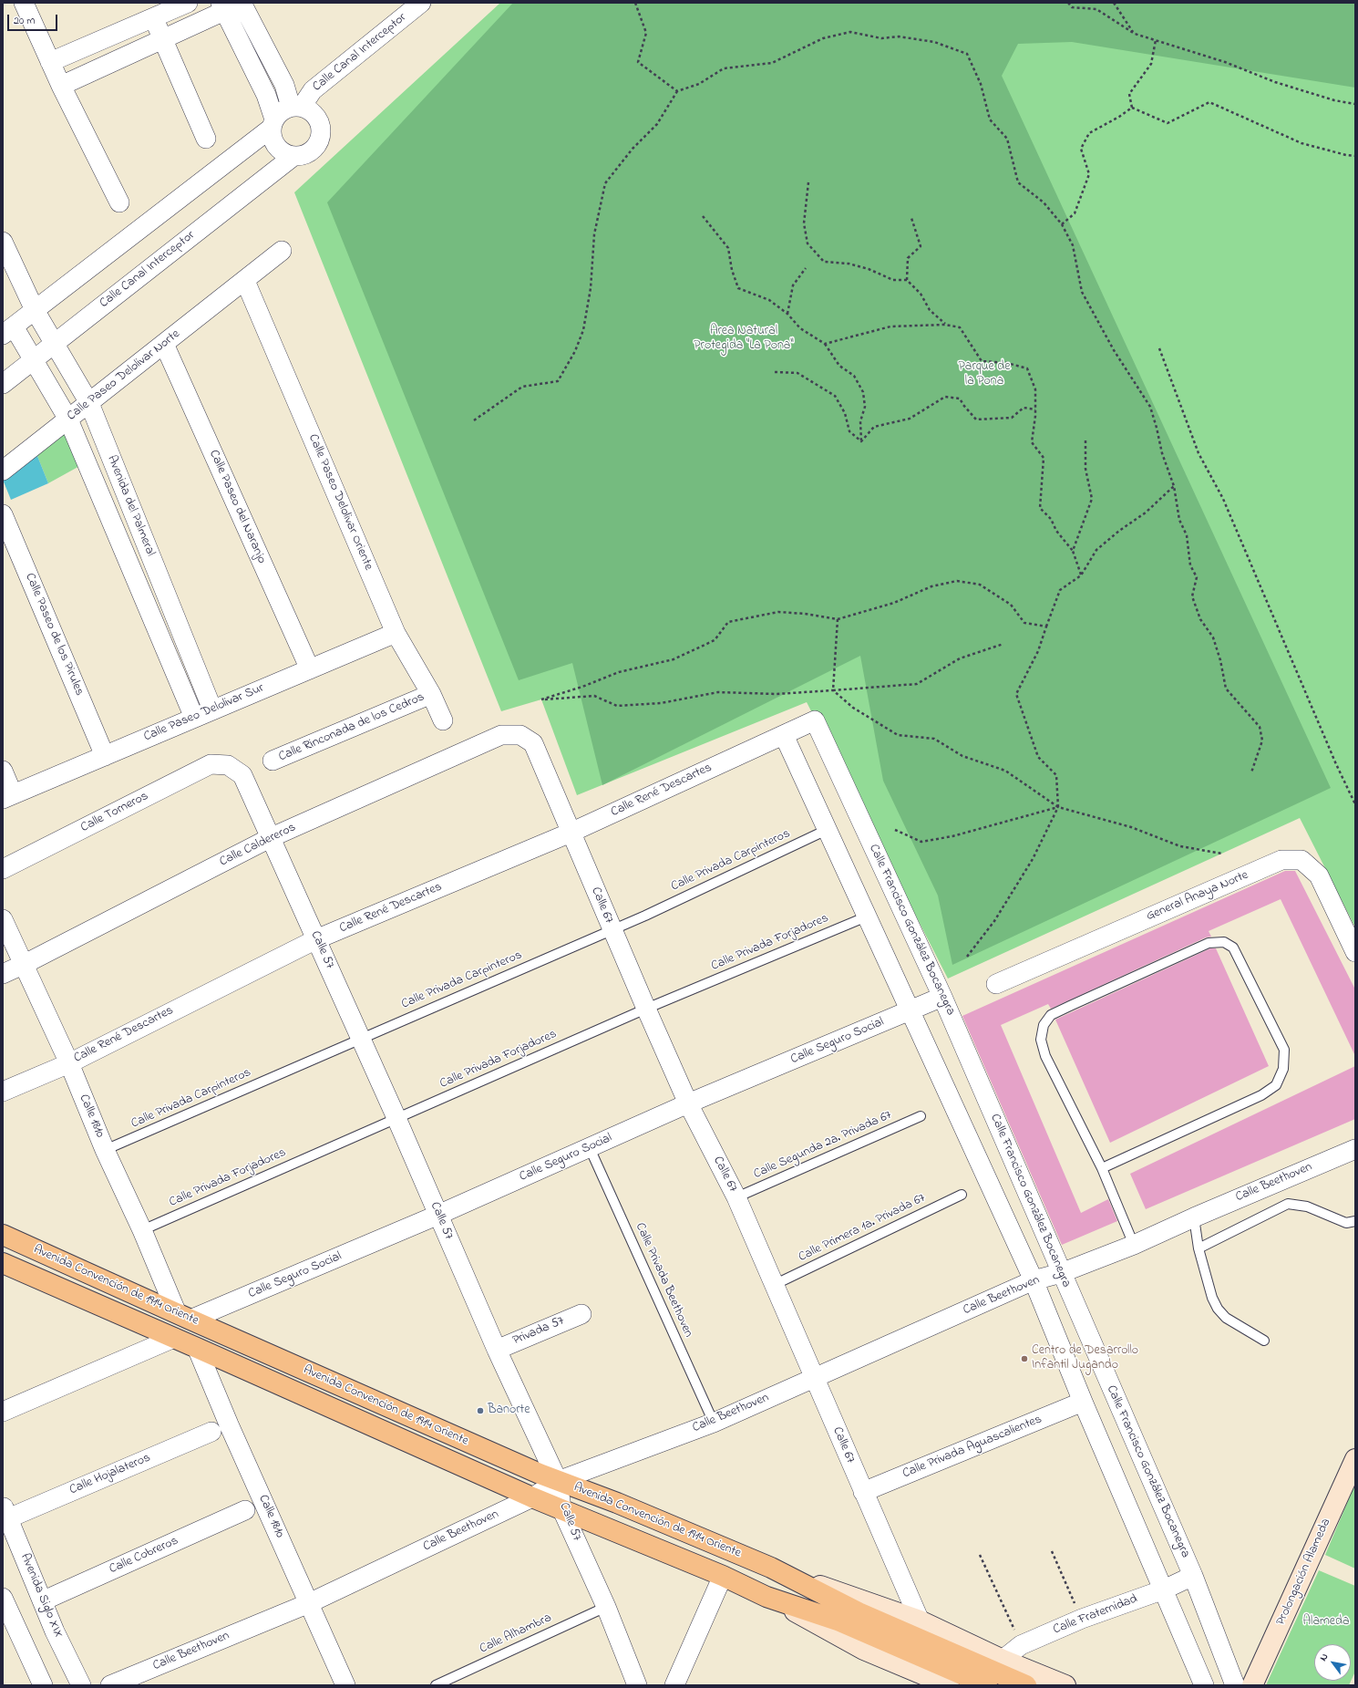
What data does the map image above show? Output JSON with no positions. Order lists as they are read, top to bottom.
{
  "streets": {
    "main road": ["Avenida Convención de 1914 Oriente", "Prolongación Alameda"],
    "street": [
      "Calle Canal Interceptor",
      "Calle Paseo Delolivar Norte",
      "Calle Paseo Delolivar Oriente",
      "Avenida del Palmeral",
      "Calle Paseo del Naranjo",
      "Calle Paseo de los Pirules",
      "Calle Paseo Delolivar Sur",
      "Calle Rinconada de los Cedros",
      "Calle René Descartes",
      "Calle Torneros",
      "Calle Caldereros",
      "General Anaya Norte",
      "Calle 67",
      "Calle Francisco González Bocanegra",
      "Calle 57",
      "Calle Seguro Social",
      "Calle 1810",
      "Calle Beethoven",
      "Privada 57",
      "Calle Privada Aguascalientes",
      "Calle Hojalateros",
      "Calle Cobreros",
      "Avenida Siglo XIX",
      "Calle Fraternidad"
    ],
    "lane": [
      "Calle Privada Carpinteros",
      "Calle Privada Forjadores",
      "Calle Segunda 2a. Privada 67",
      "Calle Primera 1a. Privada 67",
      "Calle Privada Beethoven",
      "Calle Alhambra"
    ]
  },
  "crossings": [
    ["Calle Canal Interceptor", "Avenida del Palmeral"],
    ["Calle Paseo Delolivar Norte", "Calle Paseo Delolivar Oriente"],
    ["Calle Paseo Delolivar Norte", "Avenida del Palmeral"],
    ["Calle Paseo Delolivar Norte", "Calle Paseo del Naranjo"],
    ["Calle Paseo Delolivar Oriente", "Calle Paseo Delolivar Sur"],
    ["Calle Paseo Delolivar Oriente", "Calle Rinconada de los Cedros"],
    ["Avenida del Palmeral", "Calle Paseo Delolivar Sur"],
    ["Calle Paseo del Naranjo", "Calle Paseo Delolivar Sur"],
    ["Calle Paseo de los Pirules", "Calle Paseo Delolivar Sur"],
    ["Calle René Descartes", "Calle 67"],
    ["Calle René Descartes", "Calle Francisco González Bocanegra"],
    ["Calle René Descartes", "Calle 57"],
    ["Calle René Descartes", "Calle 1810"],
    ["Calle Torneros", "Calle 57"],
    ["Calle Caldereros", "Calle 67"],
    ["Calle Caldereros", "Calle 57"],
    ["Calle Caldereros", "Calle 1810"],
    ["Calle Privada Carpinteros", "Calle 67"],
    ["Calle Privada Carpinteros", "Calle 57"],
    ["Calle Privada Carpinteros", "Calle 1810"],
    ["Calle 67", "Calle Privada Forjadores"],
    ["Calle 67", "Calle Seguro Social"],
    ["Calle 67", "Calle Segunda 2a. Privada 67"],
    ["Calle 67", "Calle Beethoven"],
    ["Calle 67", "Calle Primera 1a. Privada 67"],
    ["Calle 67", "Avenida Convención de 1914 Oriente"],
    ["Calle 67", "Calle Privada Aguascalientes"],
    ["Calle Francisco González Bocanegra", "Calle Seguro Social"],
    ["Calle Francisco González Bocanegra", "Calle Beethoven"],
    ["Calle Francisco González Bocanegra", "Calle Fraternidad"],
    ["Calle Privada Forjadores", "Calle 57"],
    ["Calle Privada Forjadores", "Calle 1810"],
    ["Calle 57", "Calle Seguro Social"],
    ["Calle 57", "Calle Beethoven"],
    ["Calle 57", "Avenida Convención de 1914 Oriente"],
    ["Calle 57", "Privada 57"],
    ["Calle 57", "Calle Alhambra"],
    ["Calle Seguro Social", "Calle 1810"],
    ["Calle Seguro Social", "Calle Privada Beethoven"],
    ["Calle Seguro Social", "Avenida Convención de 1914 Oriente"],
    ["Calle 1810", "Calle Beethoven"],
    ["Calle 1810", "Avenida Convención de 1914 Oriente"],
    ["Calle Beethoven", "Calle Privada Beethoven"],
    ["Calle Beethoven", "Avenida Convención de 1914 Oriente"],
    ["Avenida Convención de 1914 Oriente", "Calle Fraternidad"],
    ["Calle Hojalateros", "Avenida Siglo XIX"],
    ["Calle Cobreros", "Avenida Siglo XIX"]
  ],
  "parks": ["Area Natural Protegida \"La Pona\"", "Parque de la Pona", "Alameda"],
  "places": ["Centro de Desarrollo Infantil Jugando", "Banorte"],
  "scale_bar": "20 m",
  "north": "top left"
}
